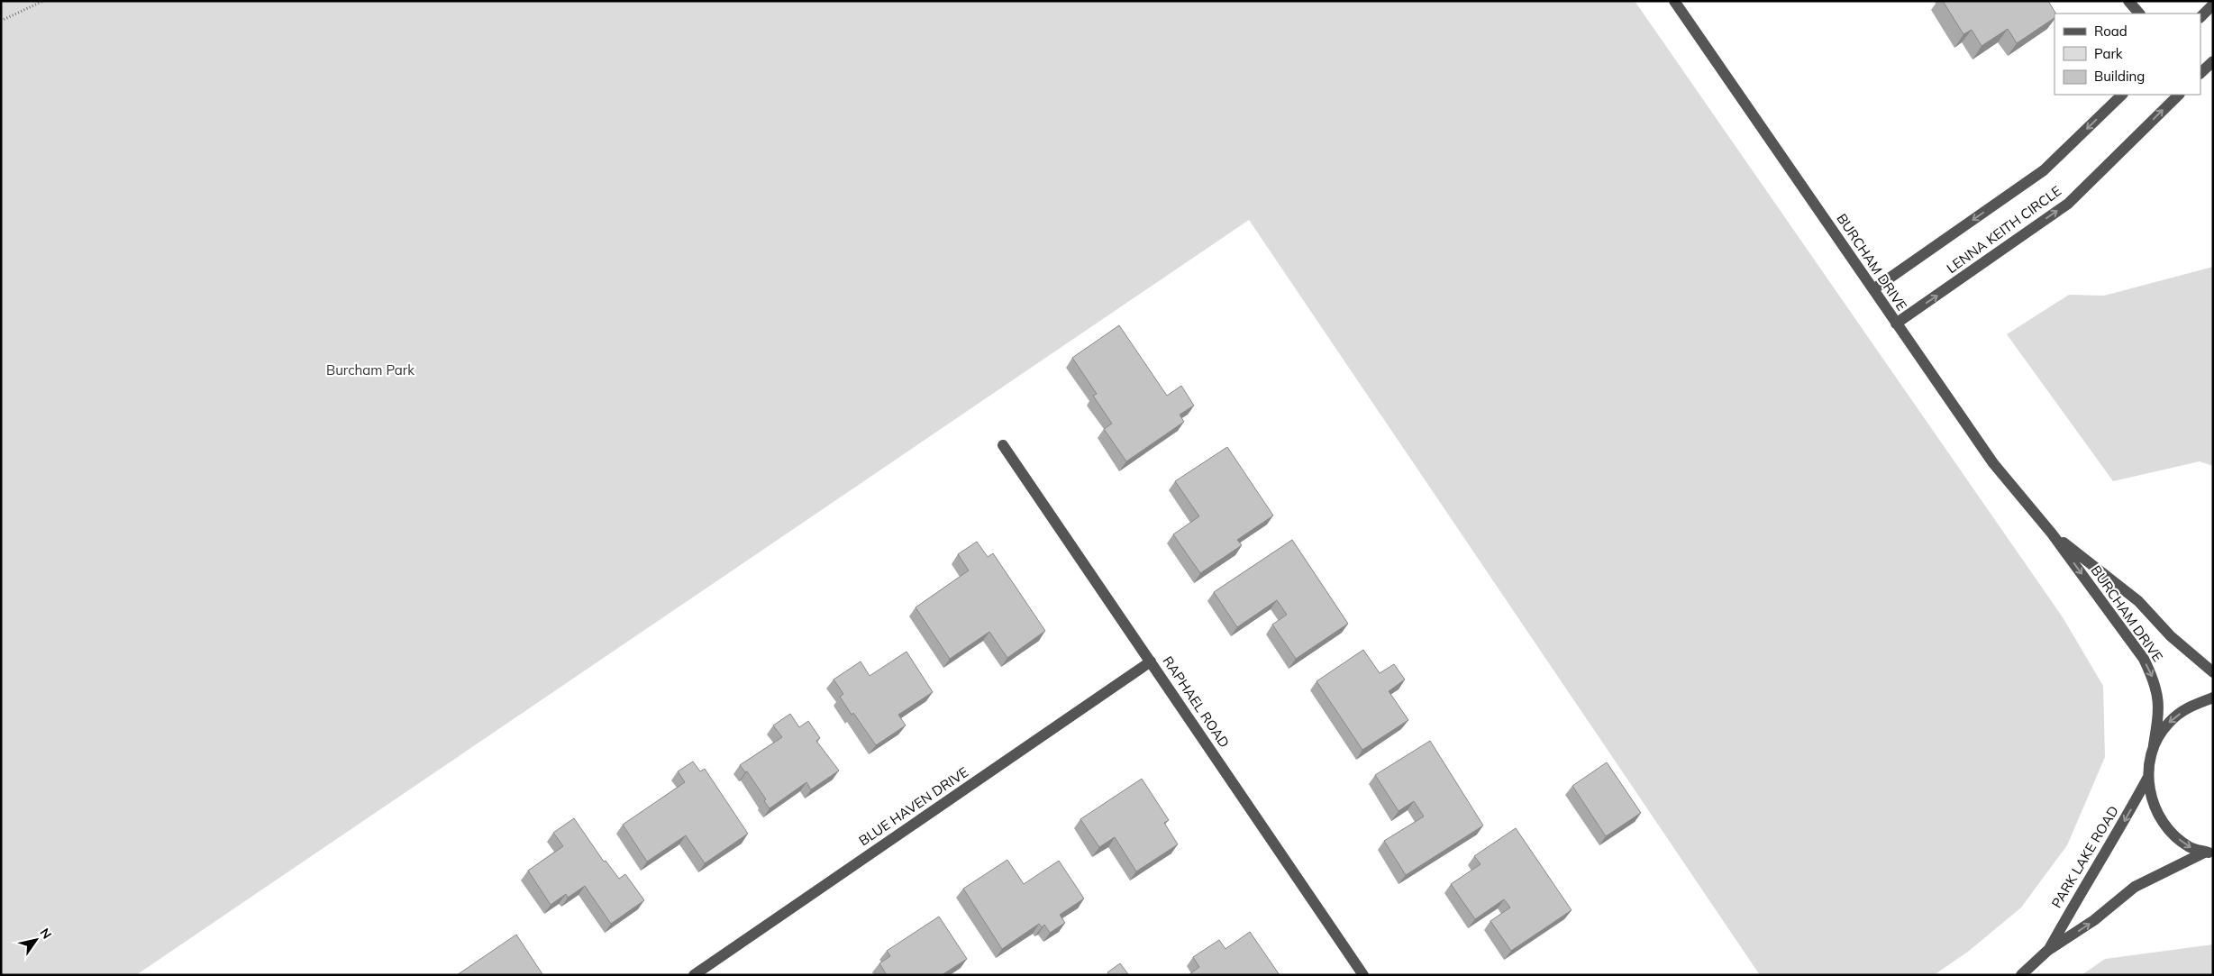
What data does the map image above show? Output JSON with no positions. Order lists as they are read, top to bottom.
{
  "streets": {
    "street": [
      "LENNA KEITH CIRCLE",
      "BURCHAM DRIVE",
      "RAPHAEL ROAD",
      "BLUE HAVEN DRIVE",
      "PARK LAKE ROAD"
    ]
  },
  "crossings": [
    ["LENNA KEITH CIRCLE", "BURCHAM DRIVE"],
    ["BURCHAM DRIVE", "PARK LAKE ROAD"],
    ["RAPHAEL ROAD", "BLUE HAVEN DRIVE"]
  ],
  "parks": ["Burcham Park"],
  "legend": ["Road", "Park", "Building"],
  "north": "top right"
}
